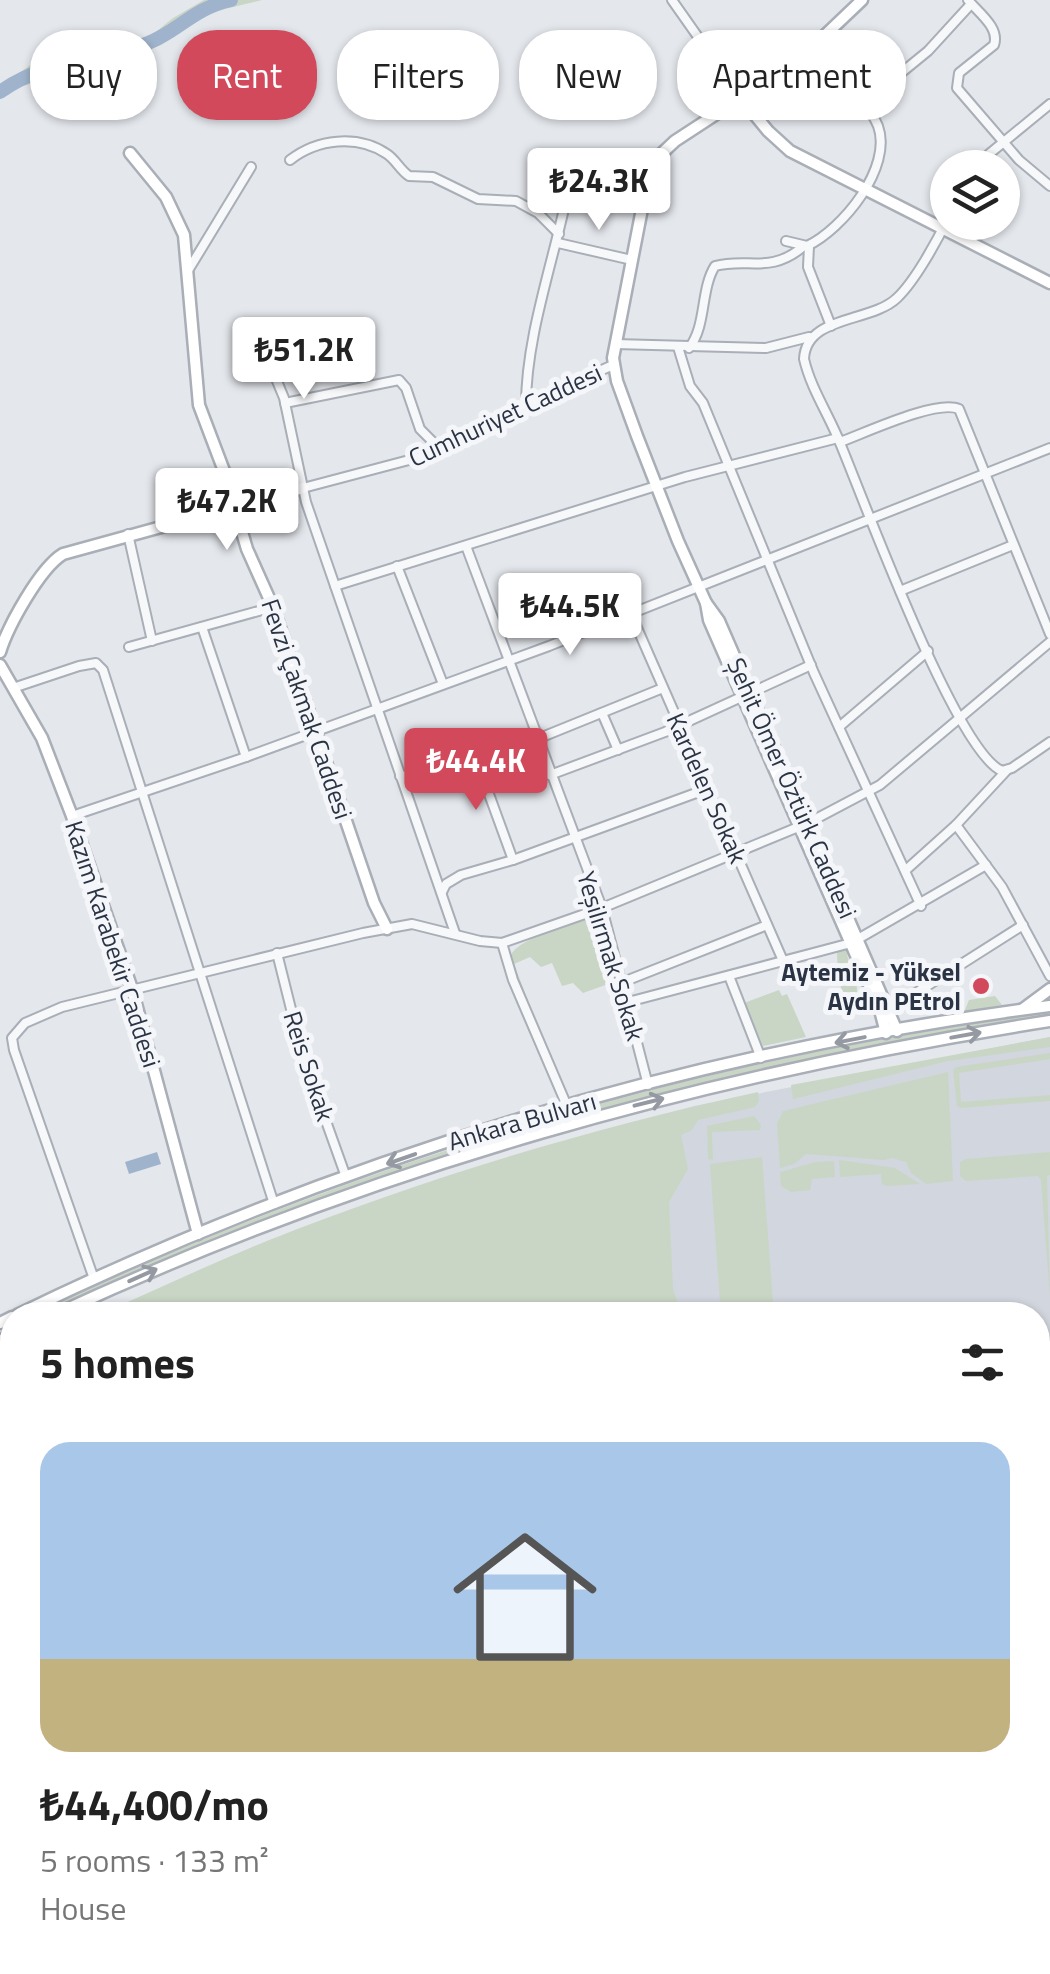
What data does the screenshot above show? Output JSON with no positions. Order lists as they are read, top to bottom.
{
  "streets": {
    "street": [
      "Cumhuriyet Caddesi",
      "Fevzi Çakmak Caddesi",
      "Kardelen Sokak",
      "Şehit Ömer Öztürk Caddesi",
      "Kazım Karabekir Caddesi",
      "Yeşilırmak Sokak",
      "Reis Sokak",
      "Ankara Bulvarı"
    ]
  },
  "crossings": [
    ["Cumhuriyet Caddesi", "Fevzi Çakmak Caddesi"],
    ["Cumhuriyet Caddesi", "Şehit Ömer Öztürk Caddesi"],
    ["Şehit Ömer Öztürk Caddesi", "Ankara Bulvarı"],
    ["Kazım Karabekir Caddesi", "Ankara Bulvarı"],
    ["Yeşilırmak Sokak", "Ankara Bulvarı"],
    ["Reis Sokak", "Ankara Bulvarı"]
  ],
  "places": ["Aytemiz - Yüksel Aydın PEtrol"],
  "page": {
    "chip": [
      "Buy",
      "Rent",
      "Filters",
      "New",
      "Apartment"
    ],
    "price": [
      "₺24.3K",
      "₺51.2K",
      "₺47.2K",
      "₺44.5K",
      "₺44.4K"
    ],
    "heading": "5 homes",
    "list": [
      {
        "name": "₺44,400/mo",
        "note": "5 rooms · 133 m² · House"
      }
    ]
  }
}
